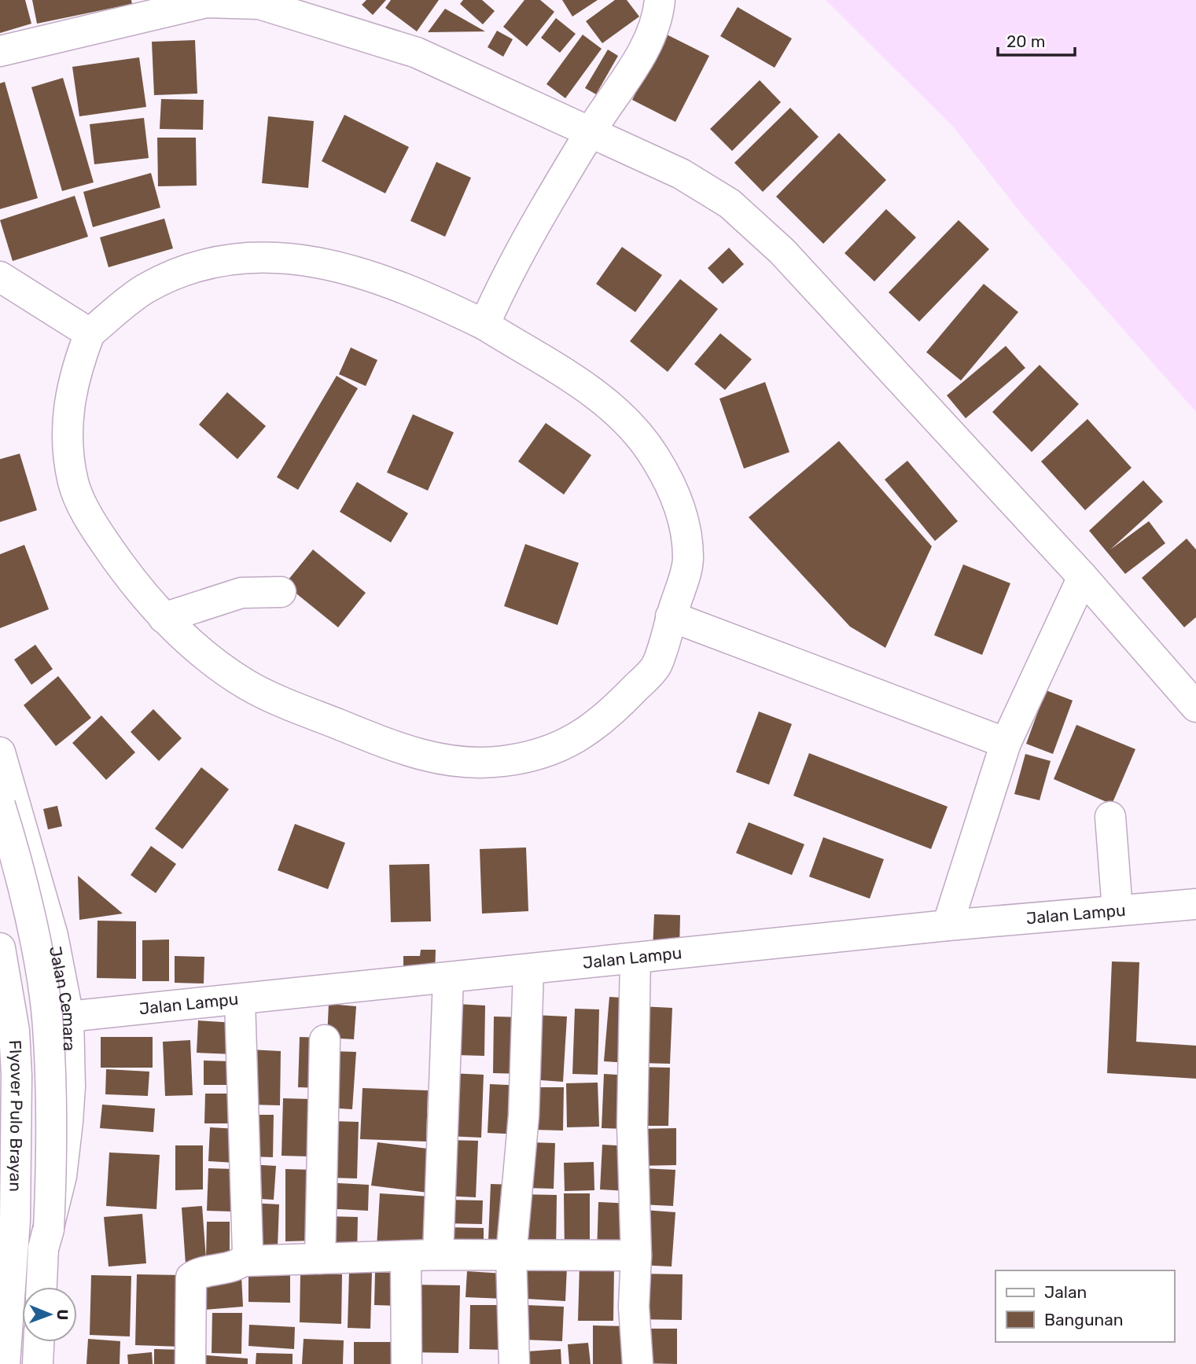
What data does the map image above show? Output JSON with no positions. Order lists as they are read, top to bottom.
{
  "streets": {
    "main road": ["Jalan Lampu", "Jalan Cemara", "Flyover Pulo Brayan"]
  },
  "crossings": [
    ["Jalan Lampu", "Jalan Cemara"],
    ["Jalan Cemara", "Flyover Pulo Brayan"]
  ],
  "legend": ["Jalan", "Bangunan"],
  "scale_bar": "20 m",
  "north": "right"
}
